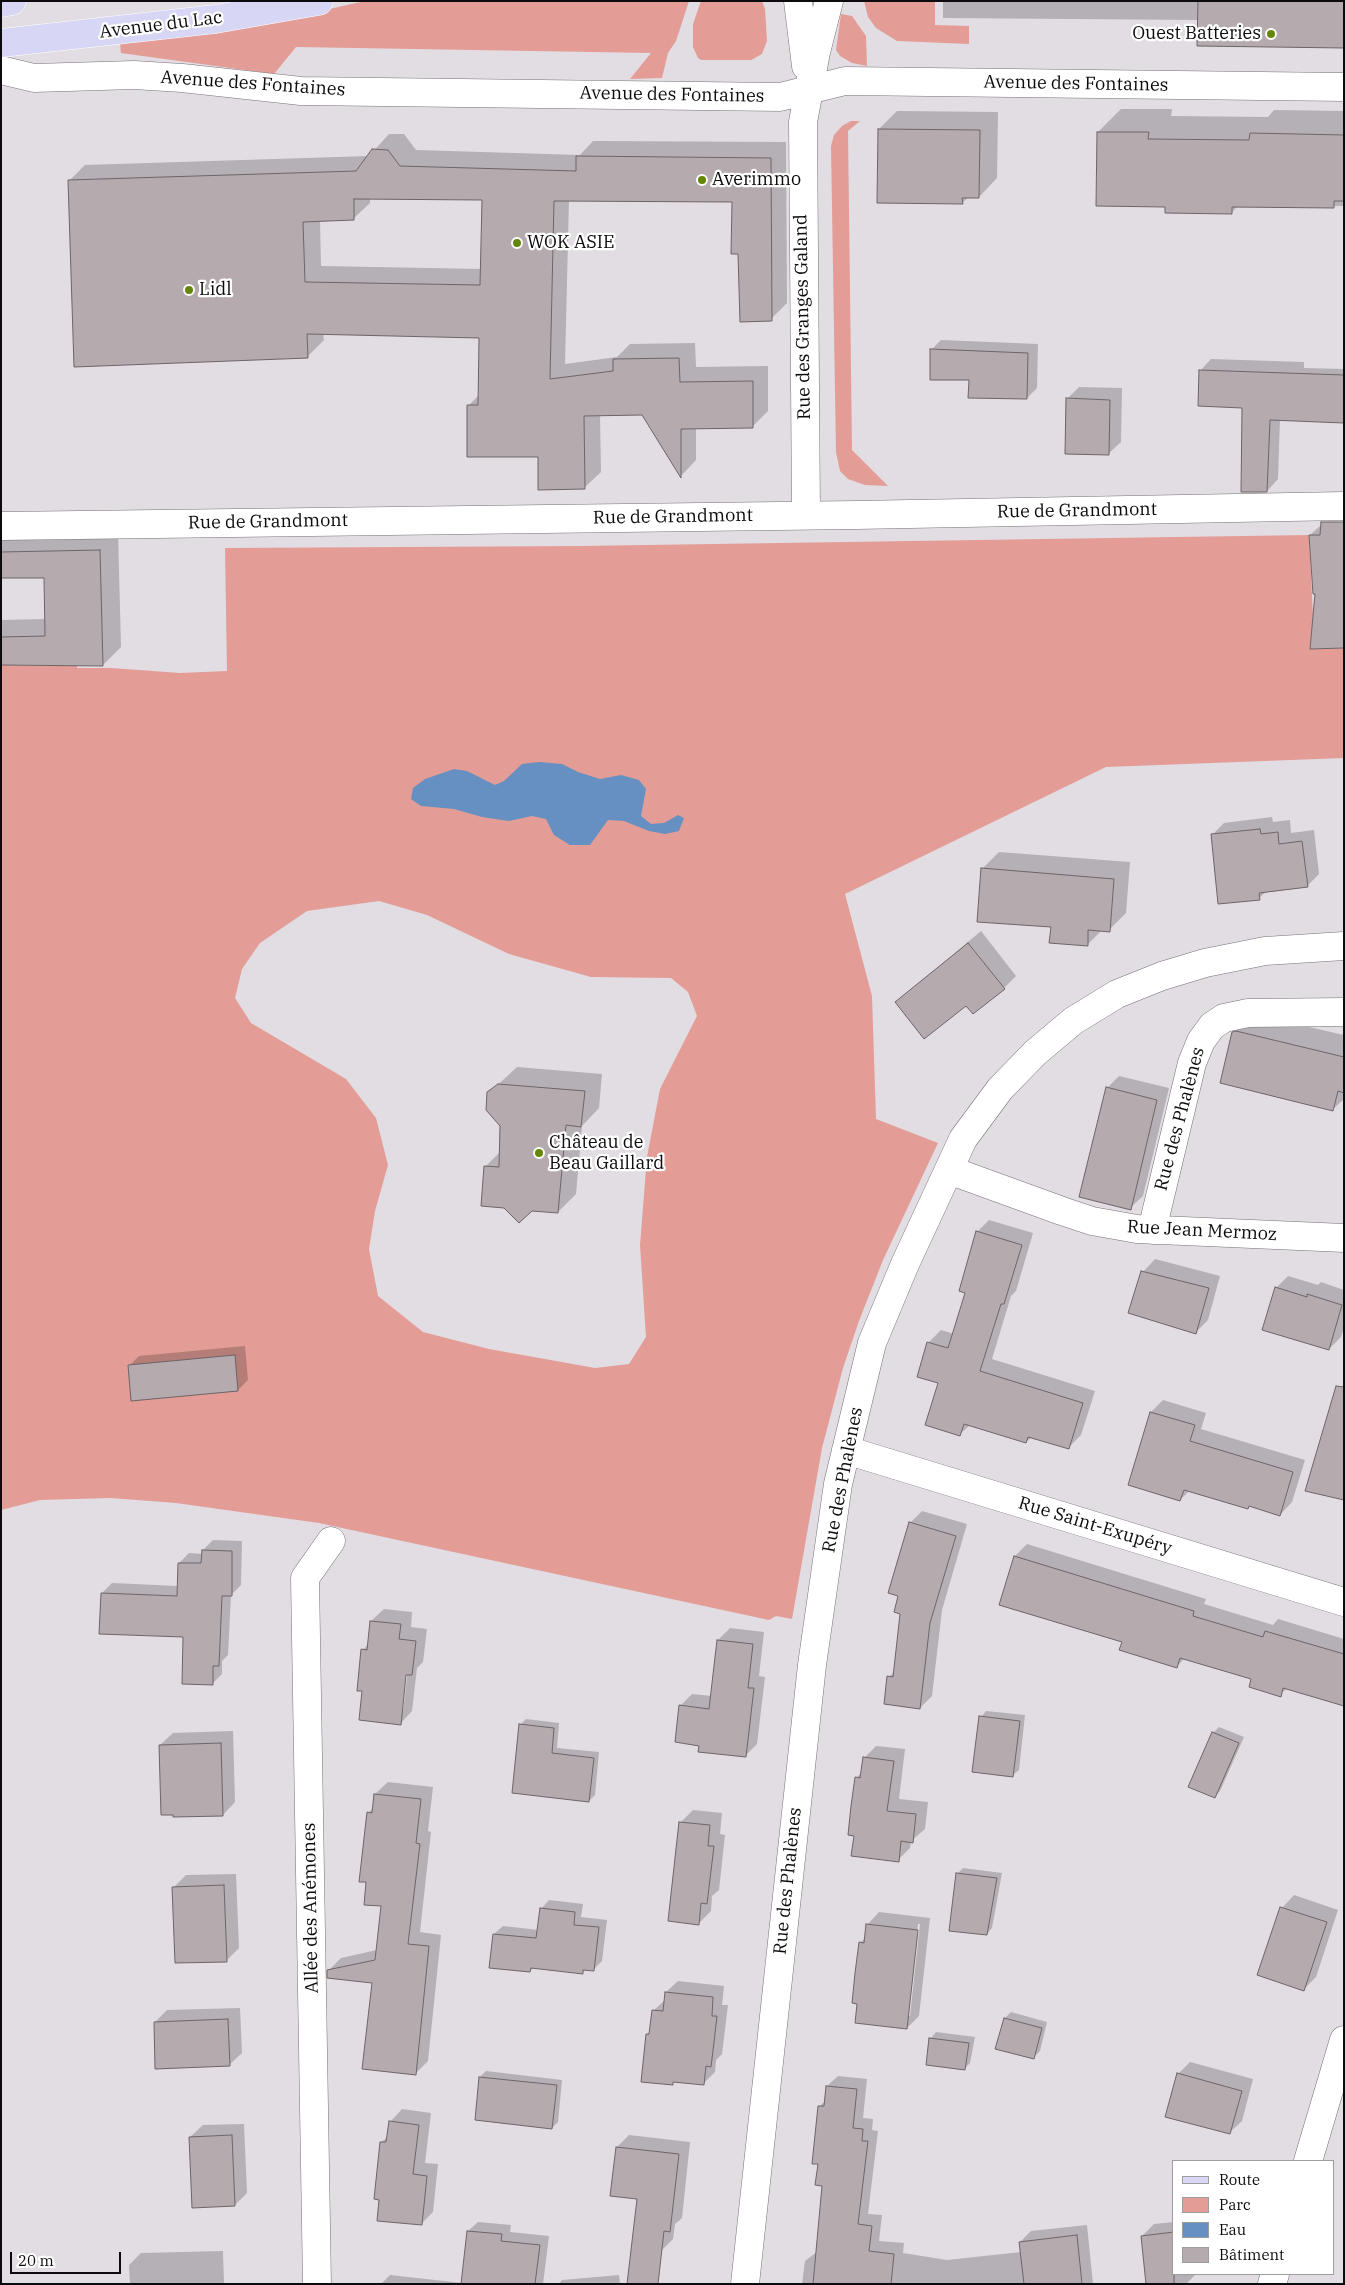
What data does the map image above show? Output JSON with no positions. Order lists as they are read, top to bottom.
{
  "streets": {
    "main road": ["Avenue du Lac"],
    "street": [
      "Avenue des Fontaines",
      "Rue des Granges Galand",
      "Rue de Grandmont",
      "Rue des Phalènes",
      "Rue Jean Mermoz",
      "Rue Saint-Exupéry",
      "Allée des Anémones"
    ]
  },
  "crossings": [
    ["Avenue des Fontaines", "Rue des Granges Galand"],
    ["Rue des Granges Galand", "Rue de Grandmont"],
    ["Rue des Phalènes", "Rue Jean Mermoz"],
    ["Rue des Phalènes", "Rue Saint-Exupéry"]
  ],
  "places": [
    "Ouest Batteries",
    "Averimmo",
    "WOK ASIE",
    "Lidl",
    "Château de Beau Gaillard"
  ],
  "legend": [
    "Route",
    "Parc",
    "Eau",
    "Bâtiment"
  ],
  "scale_bar": "20 m"
}
